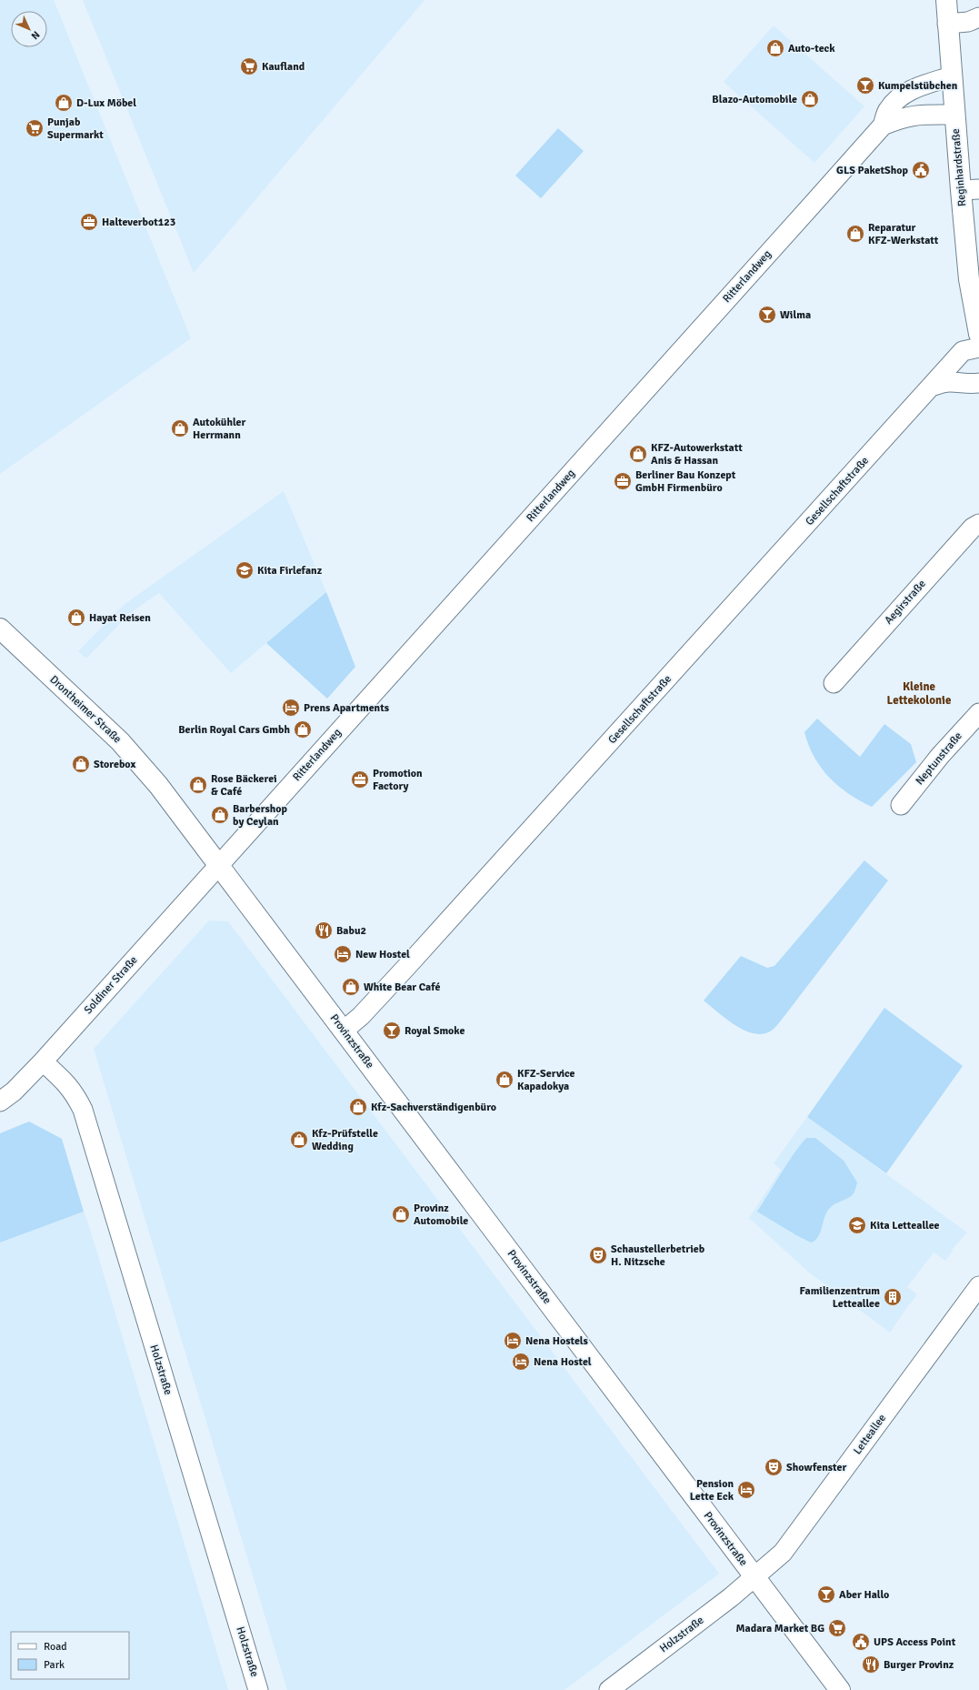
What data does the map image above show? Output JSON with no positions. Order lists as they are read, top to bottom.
{
  "streets": {
    "main road": ["Reginhardstraße", "Drontheimer Straße", "Provinzstraße"],
    "street": [
      "Ritterlandweg",
      "Gesellschaftstraße",
      "Aegirstraße",
      "Neptunstraße",
      "Soldiner Straße",
      "Holzstraße",
      "Letteallee"
    ]
  },
  "crossings": [
    ["Reginhardstraße", "Ritterlandweg"],
    ["Ritterlandweg", "Drontheimer Straße"],
    ["Ritterlandweg", "Soldiner Straße"],
    ["Ritterlandweg", "Provinzstraße"],
    ["Gesellschaftstraße", "Provinzstraße"],
    ["Drontheimer Straße", "Soldiner Straße"],
    ["Drontheimer Straße", "Provinzstraße"],
    ["Soldiner Straße", "Provinzstraße"],
    ["Soldiner Straße", "Holzstraße"],
    ["Provinzstraße", "Holzstraße"],
    ["Provinzstraße", "Letteallee"],
    ["Holzstraße", "Letteallee"]
  ],
  "districts": ["Kleine Lettekolonie"],
  "places": {
    "shop": [
      "Auto-teck",
      "Blazo-Automobile",
      "D-Lux Möbel",
      "Reparatur KFZ-Werkstatt",
      "Autokühler Herrmann",
      "KFZ-Autowerkstatt Anis & Hassan",
      "Hayat Reisen",
      "Berlin Royal Cars Gmbh",
      "Storebox",
      "Rose Bäckerei & Café",
      "Barbershop by Ceylan",
      "White Bear Café",
      "KFZ-Service Kapadokya",
      "Kfz-Sachverständigenbüro",
      "Kfz-Prüfstelle Wedding",
      "Provinz Automobile"
    ],
    "supermarket": ["Kaufland", "Punjab Supermarkt", "Madara Market BG"],
    "bar": [
      "Kumpelstübchen",
      "Wilma",
      "Royal Smoke",
      "Aber Hallo"
    ],
    "public building": ["GLS PaketShop", "UPS Access Point"],
    "office": ["Halteverbot123", "Berliner Bau Konzept GmbH Firmenbüro", "Promotion Factory"],
    "school or university": ["Kita Firlefanz", "Kita Letteallee"],
    "hotel": [
      "Prens Apartments",
      "New Hostel",
      "Nena Hostels",
      "Nena Hostel",
      "Pension Lette Eck"
    ],
    "restaurant": ["Babu2", "Burger Provinz"],
    "theatre": ["Schaustellerbetrieb H. Nitzsche", "Showfenster"],
    "building": ["Familienzentrum Letteallee"]
  },
  "legend": ["Road", "Park"],
  "north": "bottom right"
}
